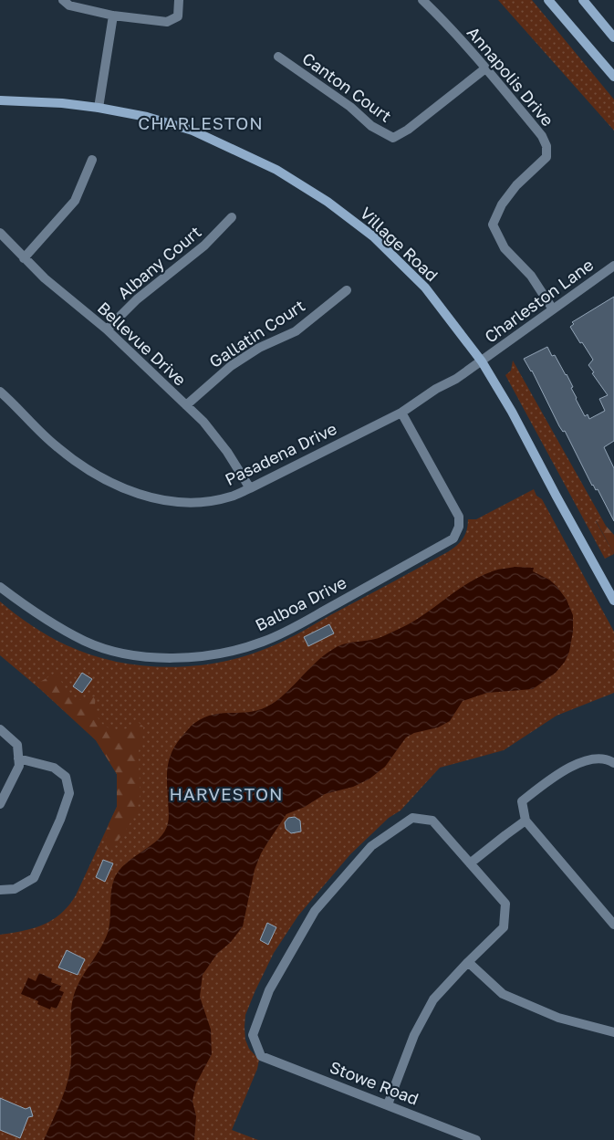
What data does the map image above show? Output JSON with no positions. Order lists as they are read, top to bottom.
{
  "streets": {
    "street": [
      "Annapolis Drive",
      "Canton Court",
      "Village Road",
      "Albany Court",
      "Charleston Lane",
      "Gallatin Court",
      "Bellevue Drive",
      "Pasadena Drive",
      "Balboa Drive",
      "Stowe Road"
    ]
  },
  "crossings": [
    ["Annapolis Drive", "Canton Court"],
    ["Annapolis Drive", "Charleston Lane"],
    ["Village Road", "Charleston Lane"],
    ["Village Road", "Pasadena Drive"],
    ["Albany Court", "Bellevue Drive"],
    ["Charleston Lane", "Pasadena Drive"],
    ["Gallatin Court", "Bellevue Drive"],
    ["Bellevue Drive", "Pasadena Drive"],
    ["Pasadena Drive", "Balboa Drive"]
  ],
  "districts": ["CHARLESTON", "HARVESTON"]
}
